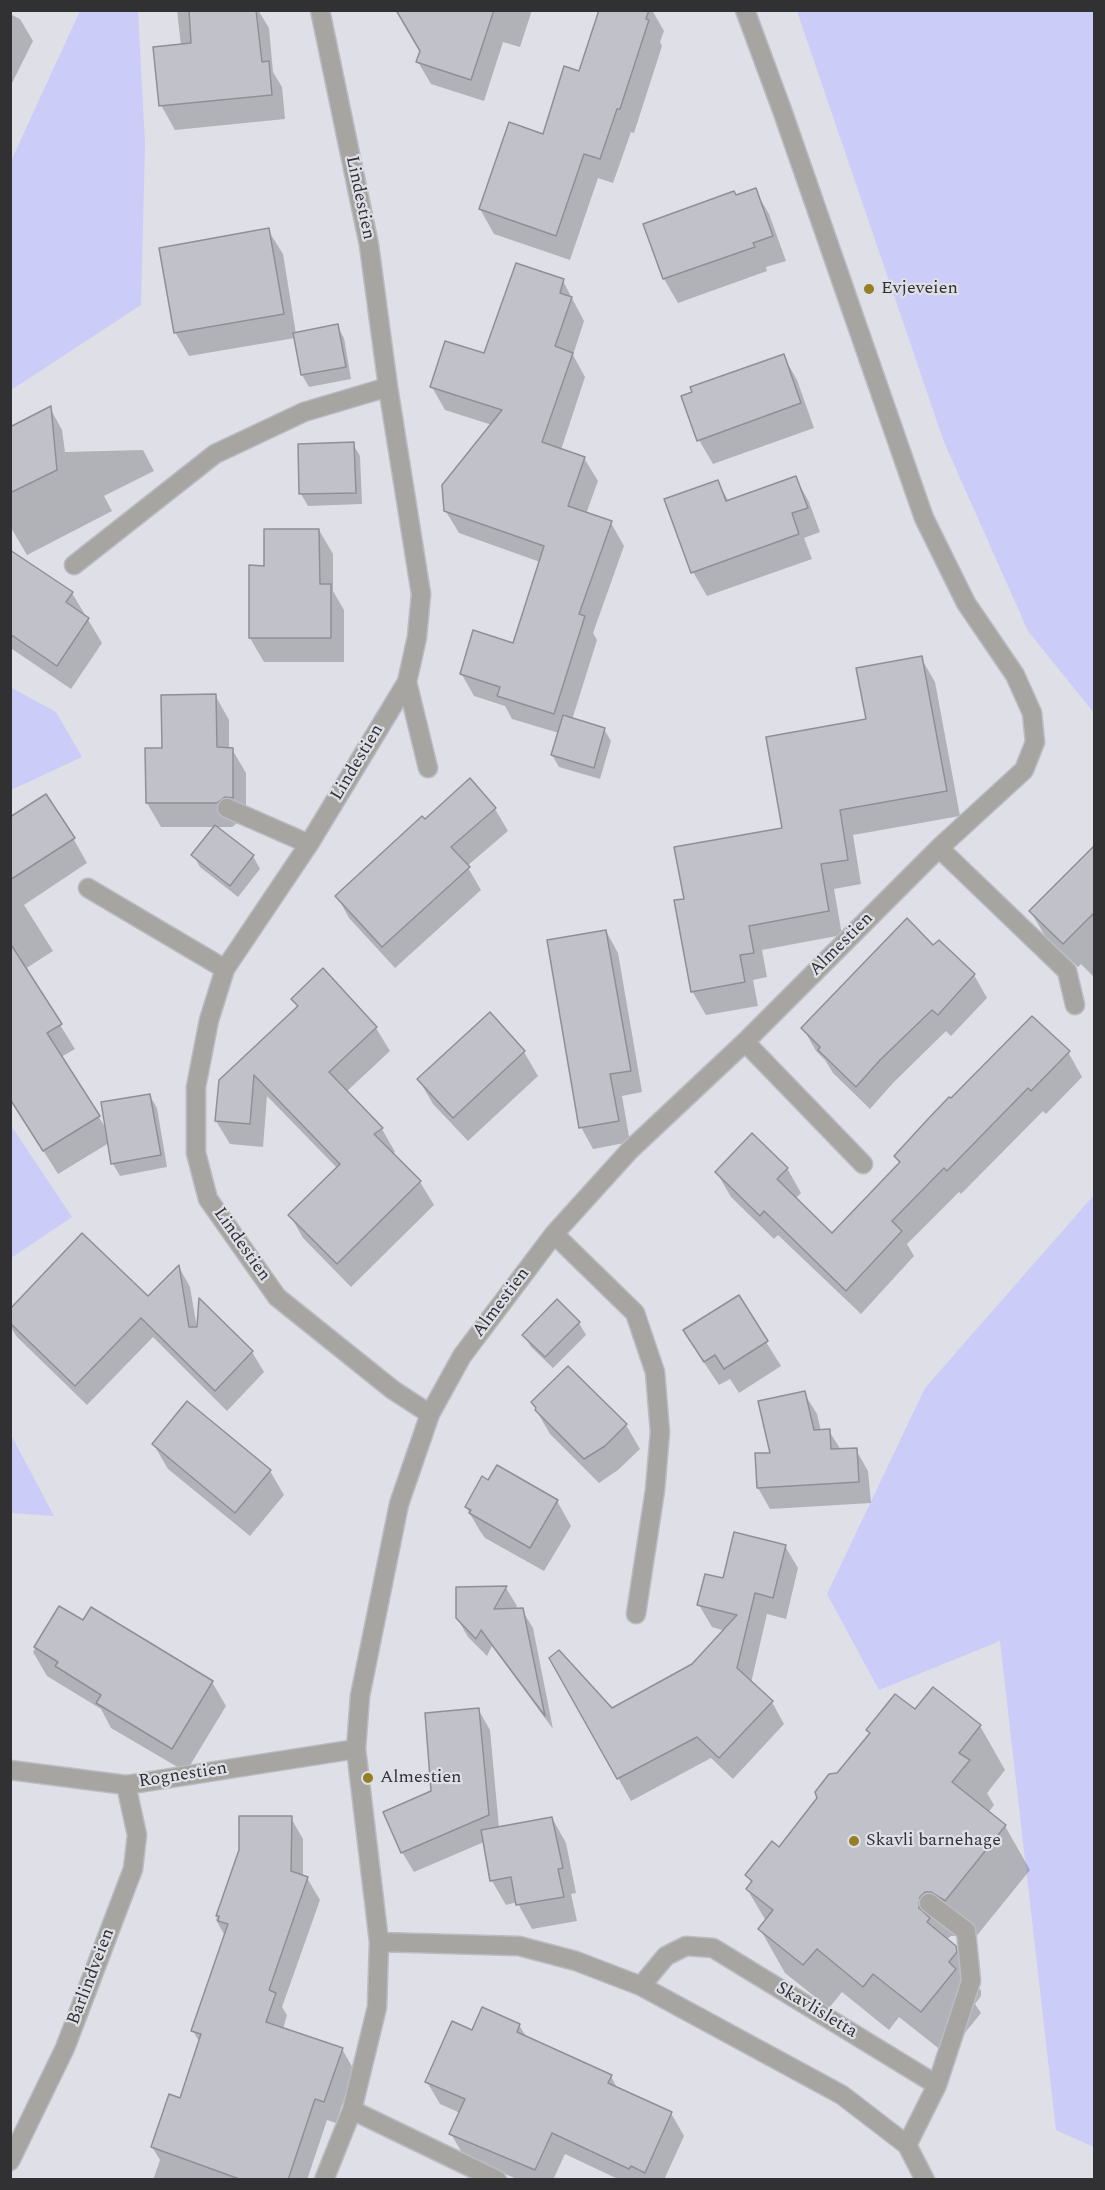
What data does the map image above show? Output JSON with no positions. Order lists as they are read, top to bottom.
{
  "streets": {
    "street": [
      "Lindestien",
      "Almestien",
      "Rognestien",
      "Barlindveien",
      "Skavlisletta"
    ]
  },
  "crossings": [
    ["Lindestien", "Almestien"],
    ["Almestien", "Rognestien"],
    ["Rognestien", "Barlindveien"]
  ],
  "places": ["Evjeveien", "Almestien", "Skavli barnehage"]
}
